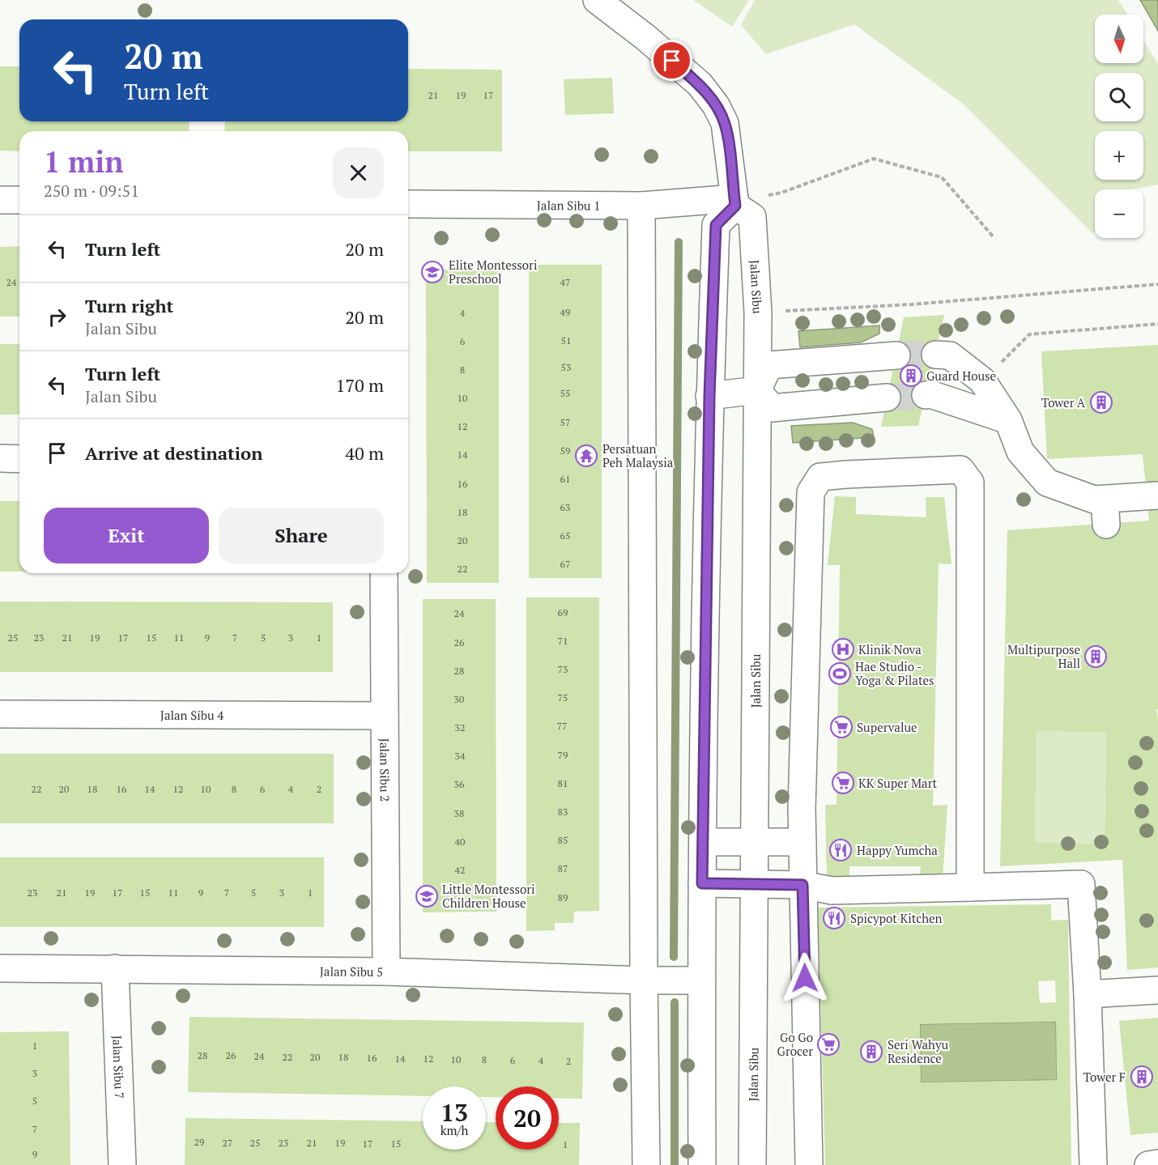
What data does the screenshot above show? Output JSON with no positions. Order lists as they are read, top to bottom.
{
  "streets": {
    "street": [
      "Jalan Sibu 1",
      "Jalan Sibu",
      "Jalan Sibu 4",
      "Jalan Sibu 2",
      "Jalan Sibu 5",
      "Jalan Sibu 7"
    ]
  },
  "crossings": [
    ["Jalan Sibu 1", "Jalan Sibu"],
    ["Jalan Sibu 4", "Jalan Sibu 2"],
    ["Jalan Sibu 2", "Jalan Sibu 5"],
    ["Jalan Sibu 5", "Jalan Sibu 7"]
  ],
  "places": {
    "school or university": ["Elite Montessori Preschool", "Little Montessori Children House"],
    "building": [
      "Guard House",
      "Tower A",
      "Multipurpose Hall",
      "Seri Wahyu Residence",
      "Tower F"
    ],
    "temple": ["Persatuan Peh Malaysia"],
    "hospital": ["Klinik Nova"],
    "sports": ["Hae Studio - Yoga & Pilates"],
    "supermarket": ["Supervalue", "KK Super Mart", "Go Go Grocer"],
    "restaurant": ["Happy Yumcha", "Spicypot Kitchen"]
  },
  "house_numbers": [
    "21",
    "19",
    "17",
    "24",
    "47",
    "49",
    "4",
    "51",
    "6",
    "53",
    "8",
    "55",
    "10",
    "57",
    "12",
    "59",
    "14",
    "61",
    "16",
    "63",
    "18",
    "65",
    "20",
    "67",
    "22",
    "69",
    "24",
    "25",
    "23",
    "21",
    "19",
    "17",
    "15",
    "11",
    "9",
    "7",
    "5",
    "3",
    "1",
    "71",
    "26",
    "73",
    "28",
    "75",
    "30",
    "77",
    "32",
    "79",
    "34",
    "81",
    "36",
    "22",
    "20",
    "18",
    "16",
    "14",
    "12",
    "10",
    "8",
    "6",
    "4",
    "2",
    "83",
    "38",
    "85",
    "40",
    "87",
    "42",
    "23",
    "21",
    "19",
    "17",
    "15",
    "11",
    "9",
    "7",
    "5",
    "3",
    "1",
    "89",
    "1",
    "28",
    "26",
    "24",
    "22",
    "20",
    "18",
    "16",
    "14",
    "12",
    "10",
    "8",
    "6",
    "4",
    "2",
    "3",
    "5",
    "7",
    "29",
    "27",
    "25",
    "23",
    "21",
    "19",
    "17",
    "15",
    "1",
    "9"
  ],
  "north": "bottom",
  "page": {
    "map_buttons": ["+", "−"],
    "turn": ["20 m", "Turn left"],
    "heading": ["1 min", "250 m · 09:51"],
    "list": [
      {
        "name": "Turn left",
        "value": "20 m"
      },
      {
        "name": "Turn right",
        "note": "Jalan Sibu",
        "value": "20 m"
      },
      {
        "name": "Turn left",
        "note": "Jalan Sibu",
        "value": "170 m"
      },
      {
        "name": "Arrive at destination",
        "value": "40 m"
      }
    ],
    "buttons": ["Exit", "Share"],
    "speed": "13 km/h",
    "limit": "20"
  }
}
